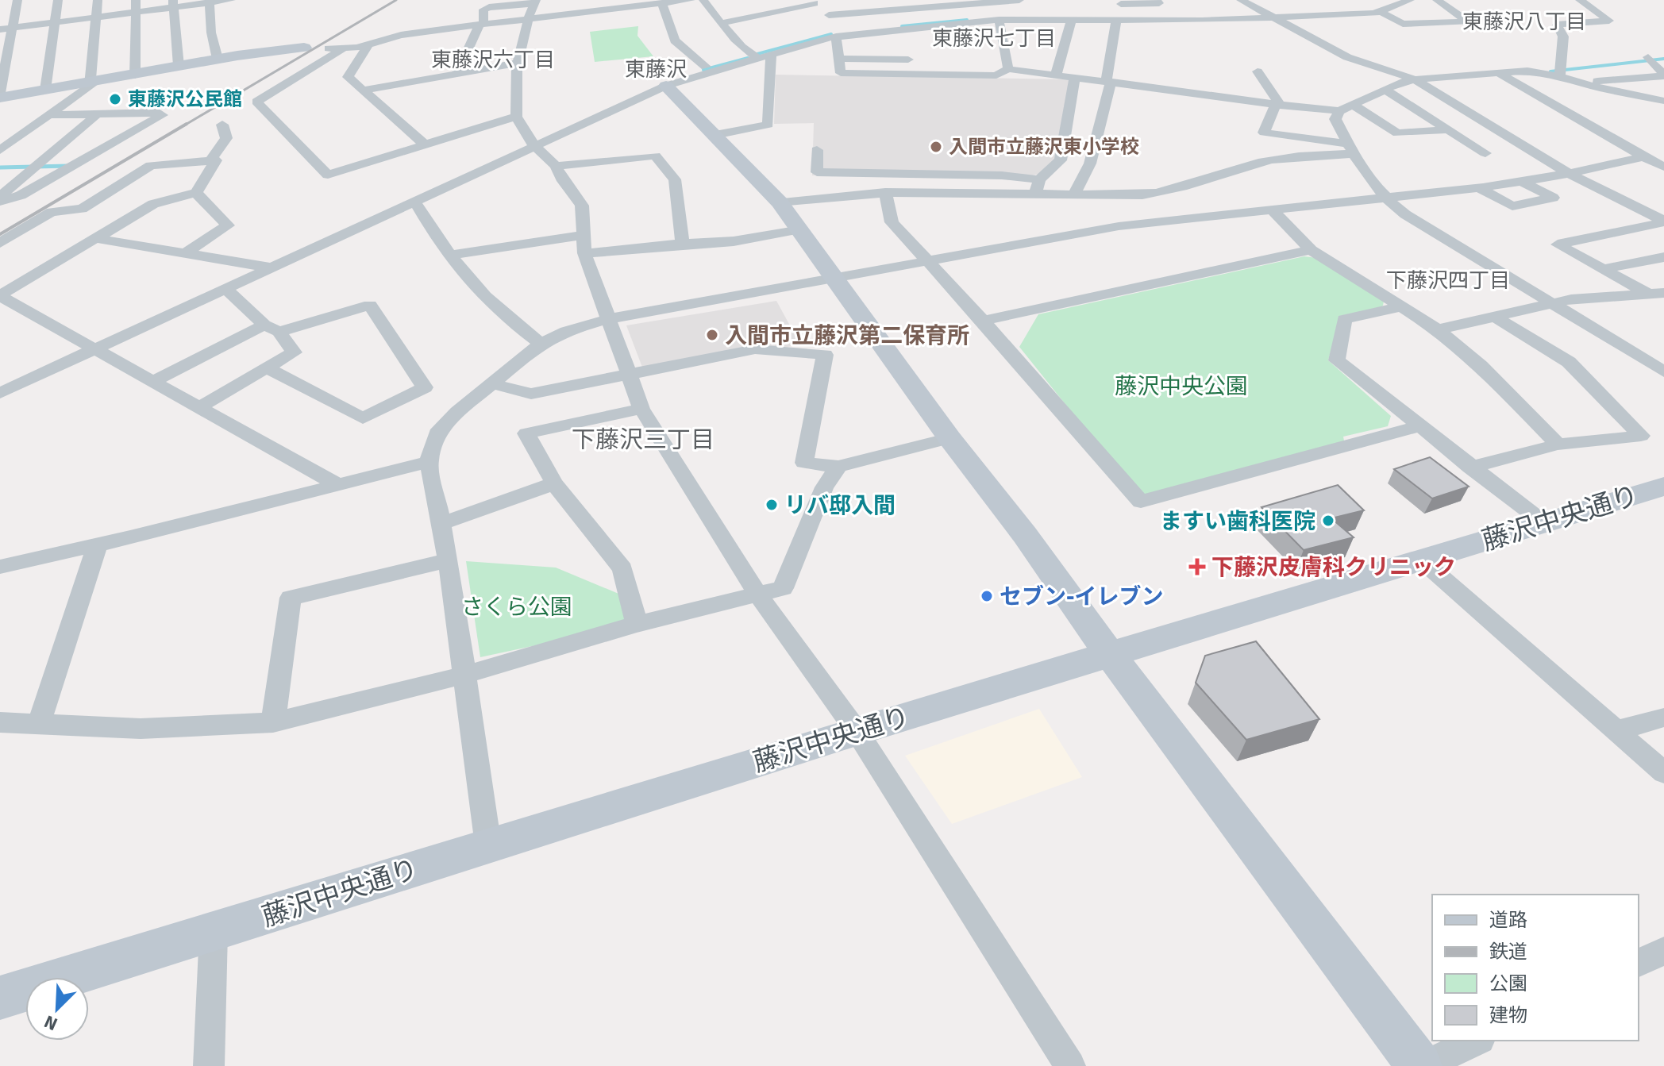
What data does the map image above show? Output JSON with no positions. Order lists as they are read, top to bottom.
{
  "streets": {
    "street": ["藤沢中央通り"]
  },
  "districts": [
    "東藤沢八丁目",
    "東藤沢七丁目",
    "東藤沢六丁目",
    "東藤沢",
    "下藤沢四丁目",
    "下藤沢三丁目"
  ],
  "parks": ["藤沢中央公園", "さくら公園"],
  "places": {
    "other": [
      "東藤沢公民館",
      "入間市立藤沢東小学校",
      "入間市立藤沢第二保育所",
      "リバ邸入間",
      "ますい歯科医院",
      "セブン-イレブン"
    ],
    "health": ["下藤沢皮膚科クリニック"]
  },
  "legend": [
    "道路",
    "鉄道",
    "公園",
    "建物"
  ],
  "north": "bottom left"
}
